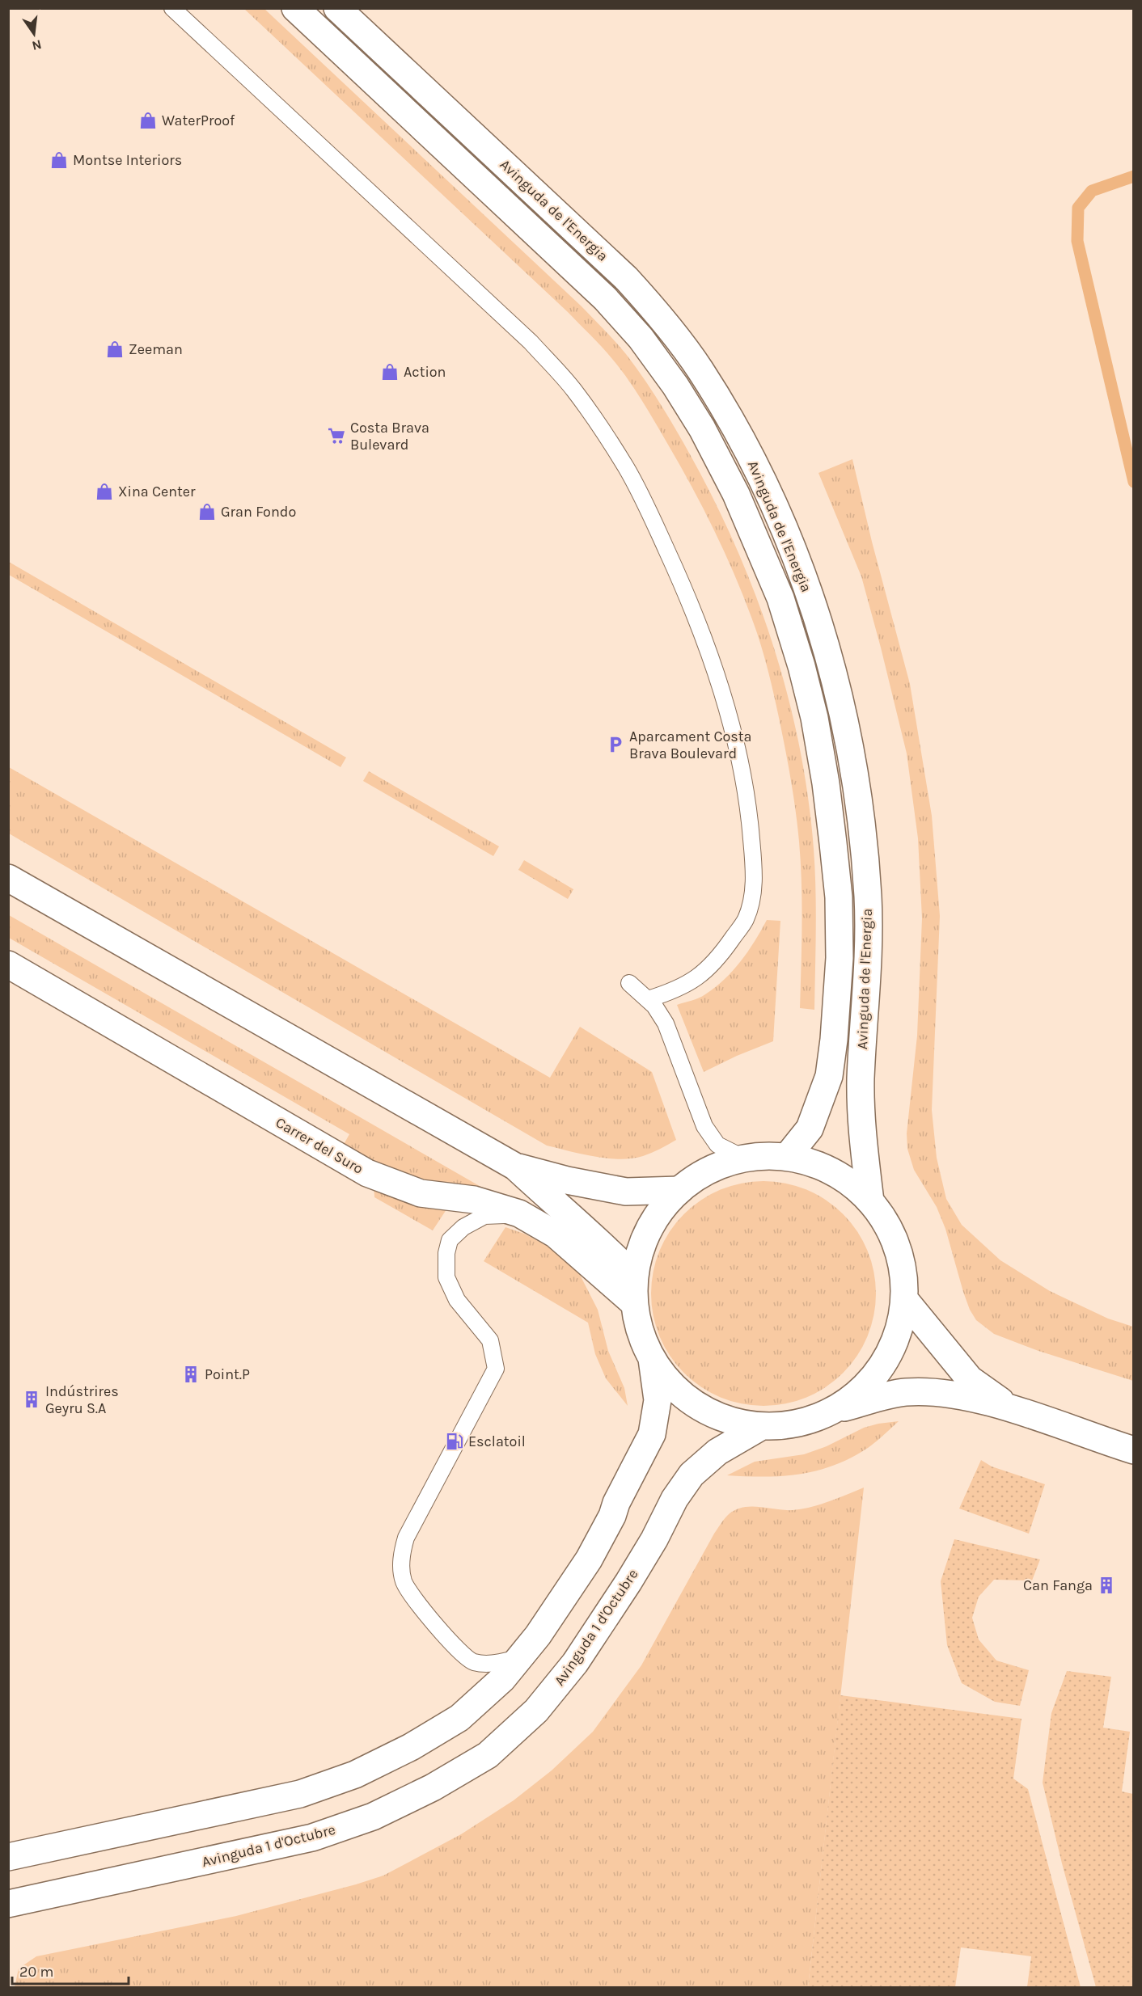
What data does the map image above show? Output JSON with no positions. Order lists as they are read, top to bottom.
{
  "streets": {
    "street": ["Avinguda de l'Energia", "Carrer del Suro", "Avinguda 1 d'Octubre"]
  },
  "places": {
    "shop": [
      "WaterProof",
      "Montse Interiors",
      "Zeeman",
      "Action",
      "Xina Center",
      "Gran Fondo"
    ],
    "supermarket": ["Costa Brava Bulevard"],
    "parking": ["Aparcament Costa Brava Boulevard"],
    "building": ["Point.P", "Indústrires Geyru S.A", "Can Fanga"],
    "fuel station": ["Esclatoil"]
  },
  "scale_bar": "20 m",
  "north": "bottom"
}
